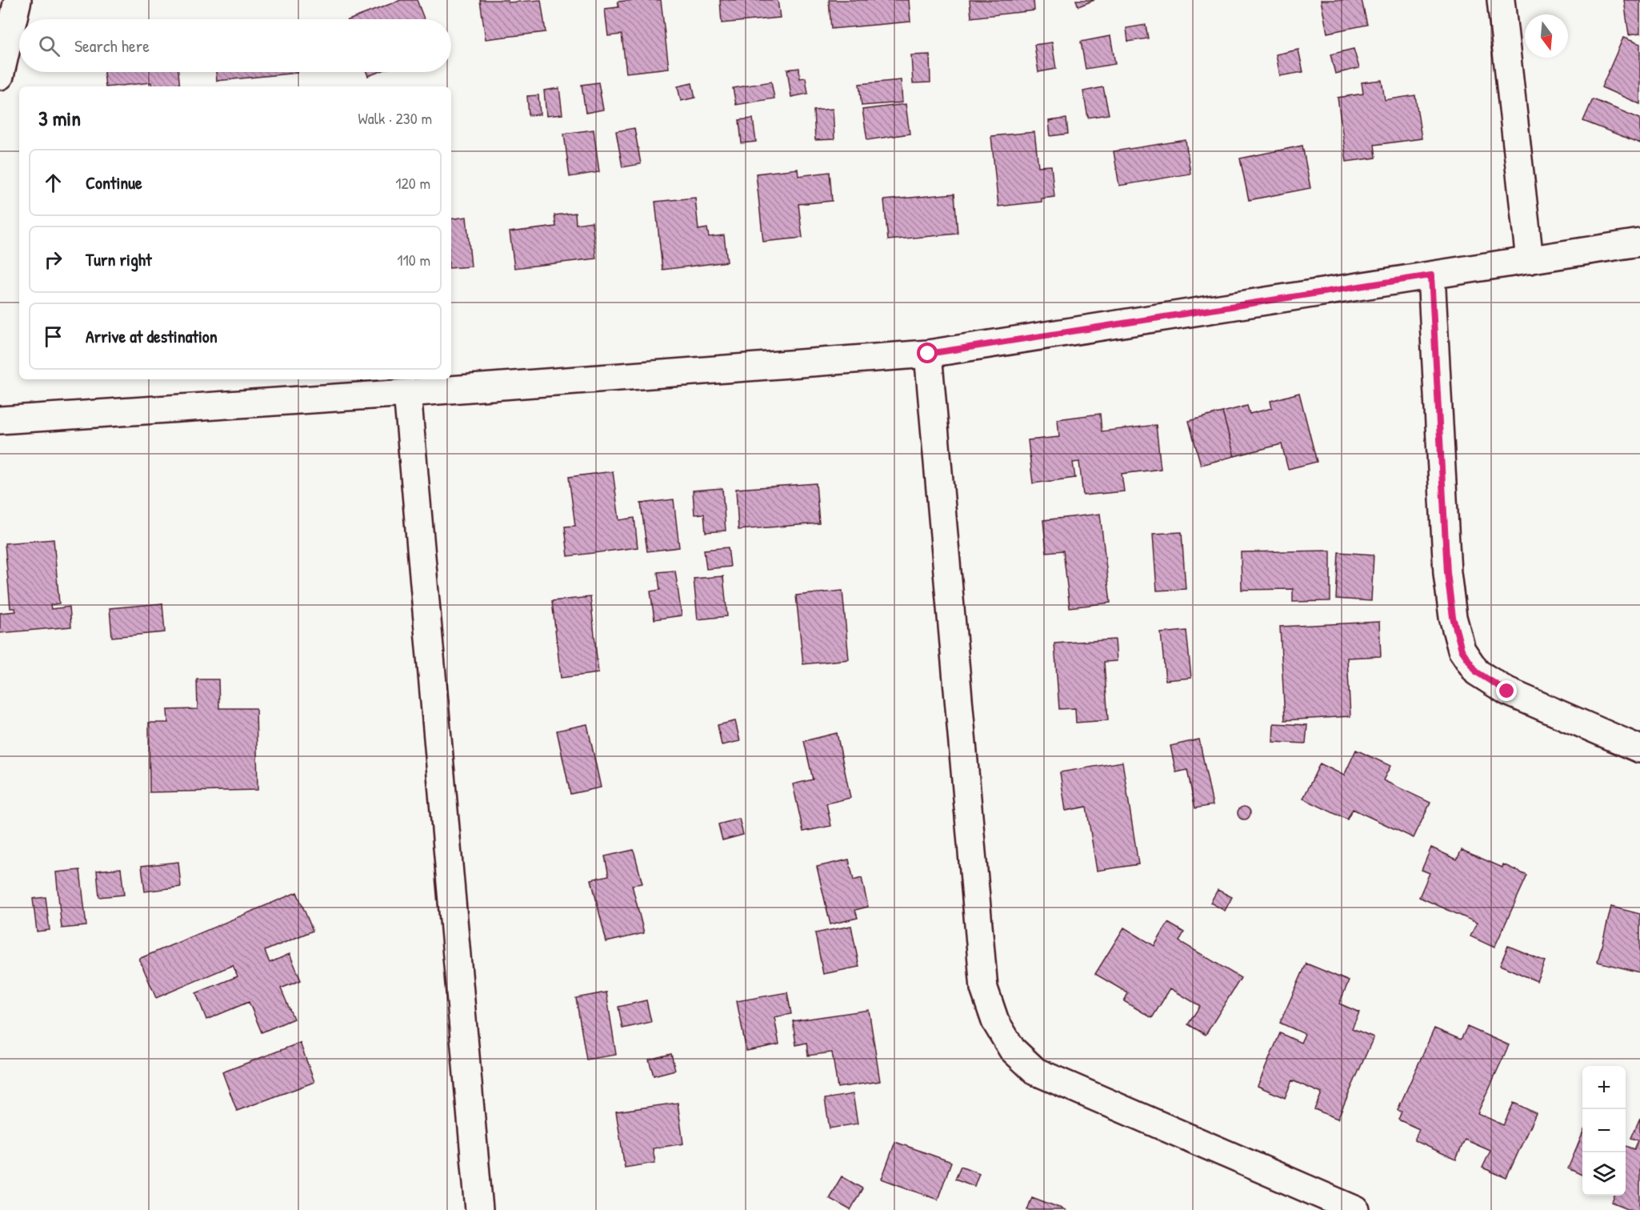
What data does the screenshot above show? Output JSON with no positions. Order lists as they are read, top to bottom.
{
  "north": "bottom",
  "page": {
    "search": "Search here",
    "heading": ["3 min", "Walk · 230 m"],
    "list": [
      ["Continue", "120 m"],
      ["Turn right", "110 m"],
      "Arrive at destination"
    ],
    "map_buttons": ["+", "−"]
  }
}
